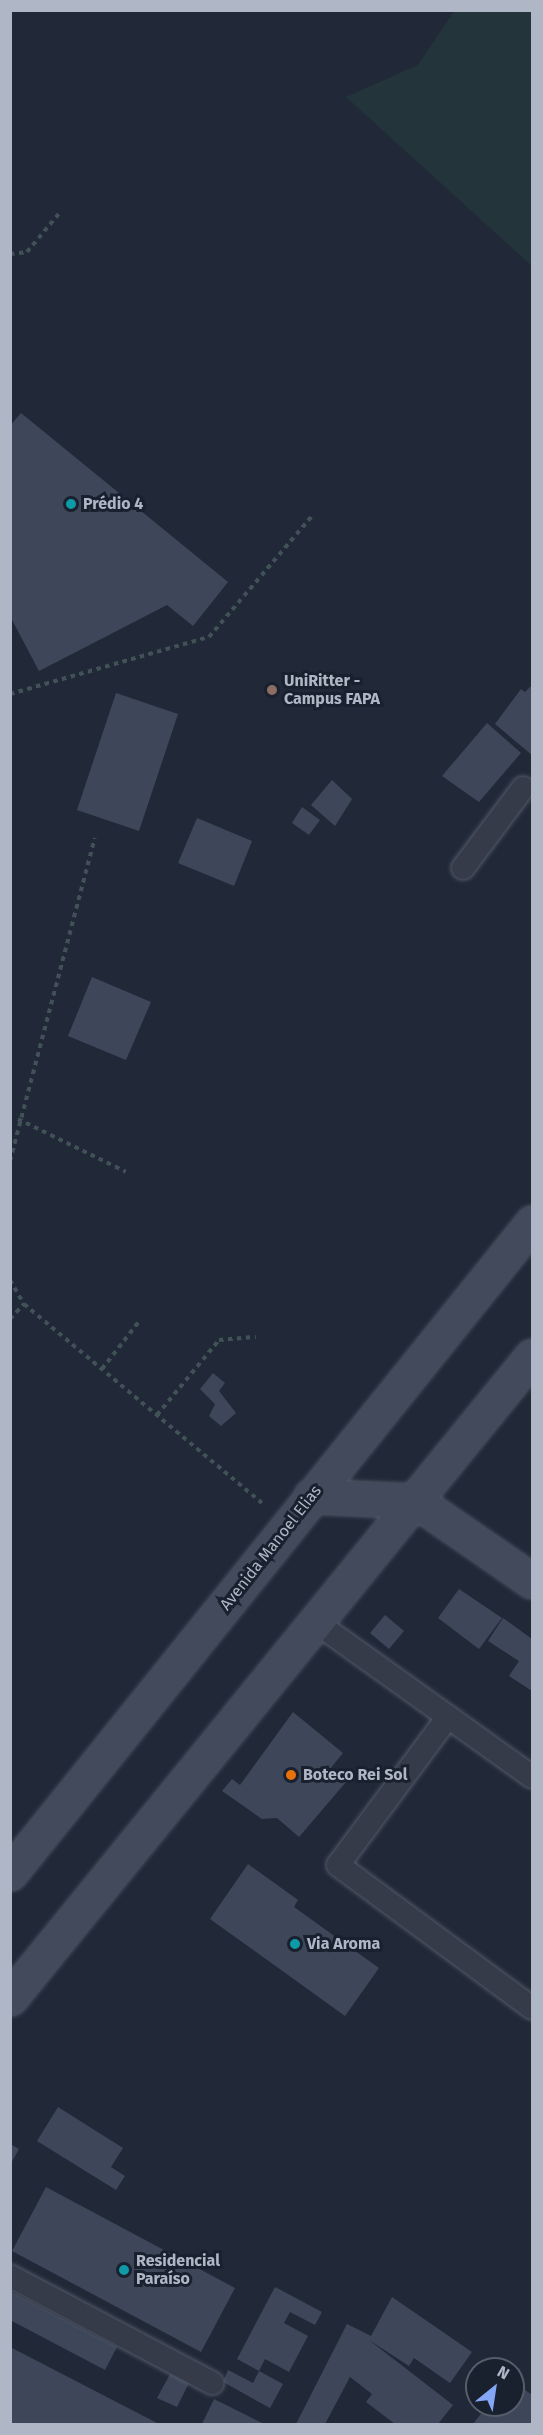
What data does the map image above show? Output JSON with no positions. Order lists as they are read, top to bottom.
{
  "streets": {
    "main road": ["Avenida Manoel Elias"]
  },
  "places": [
    "Prédio 4",
    "UniRitter - Campus FAPA",
    "Boteco Rei Sol",
    "Via Aroma",
    "Residencial Paraíso"
  ],
  "north": "top right"
}
